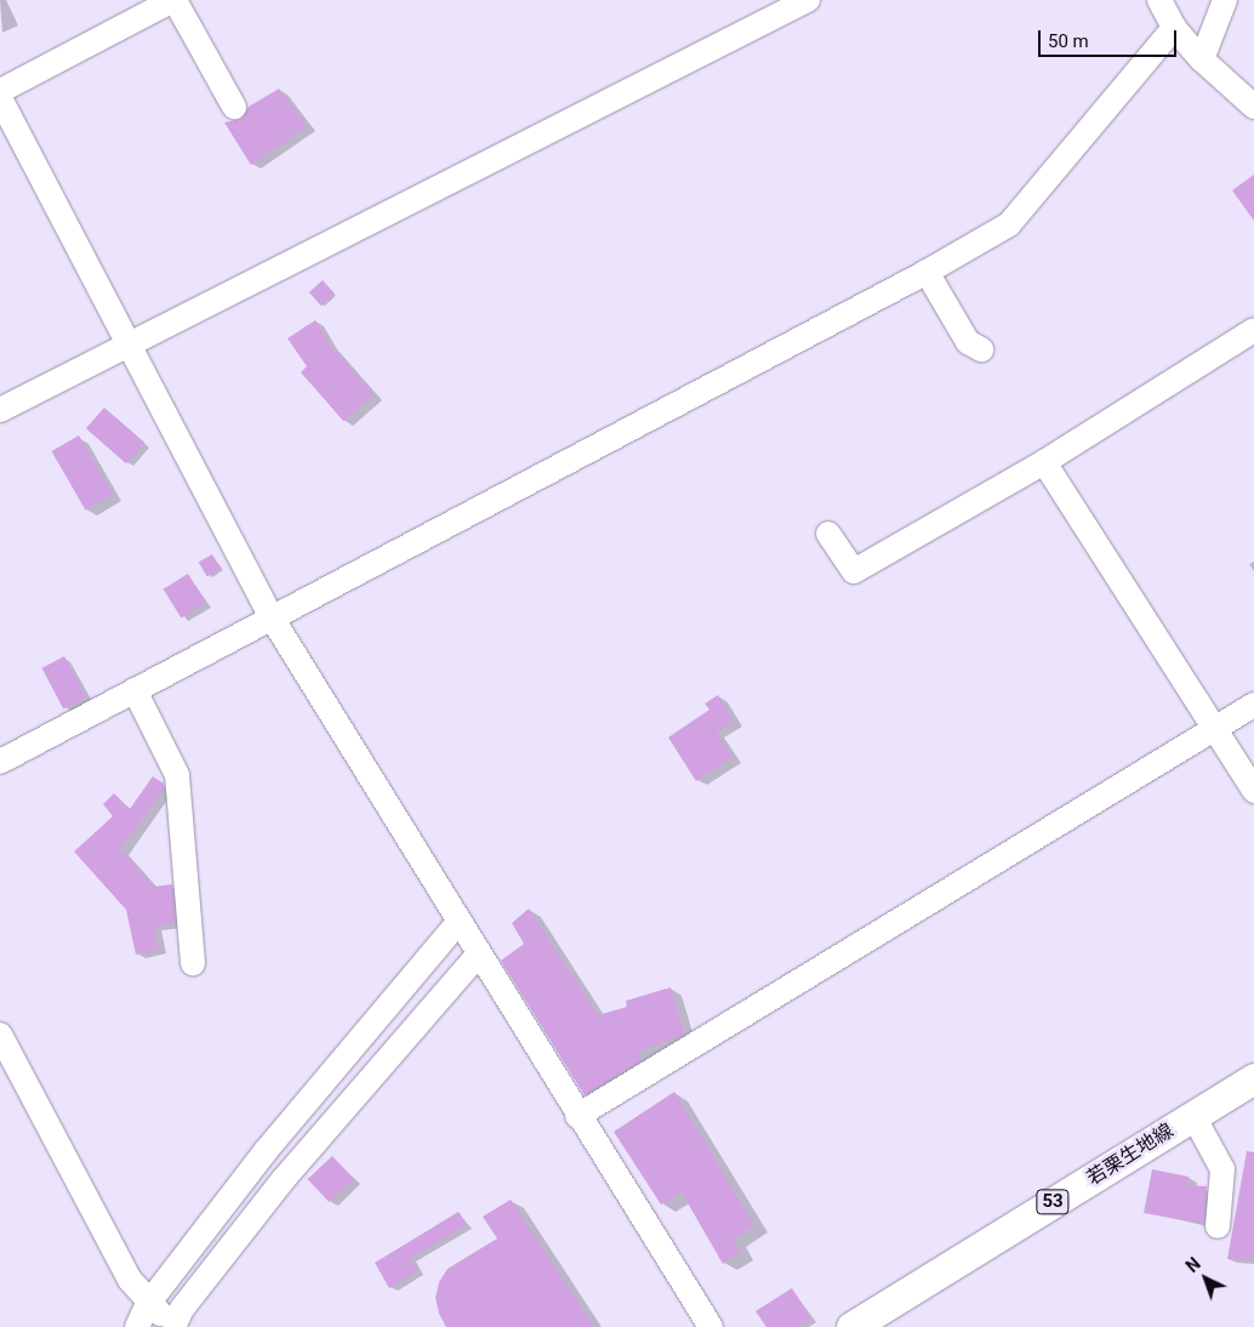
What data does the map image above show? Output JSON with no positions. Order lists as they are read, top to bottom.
{
  "streets": {
    "main road": ["若栗生地線", "53"]
  },
  "scale_bar": "50 m",
  "north": "top left"
}
